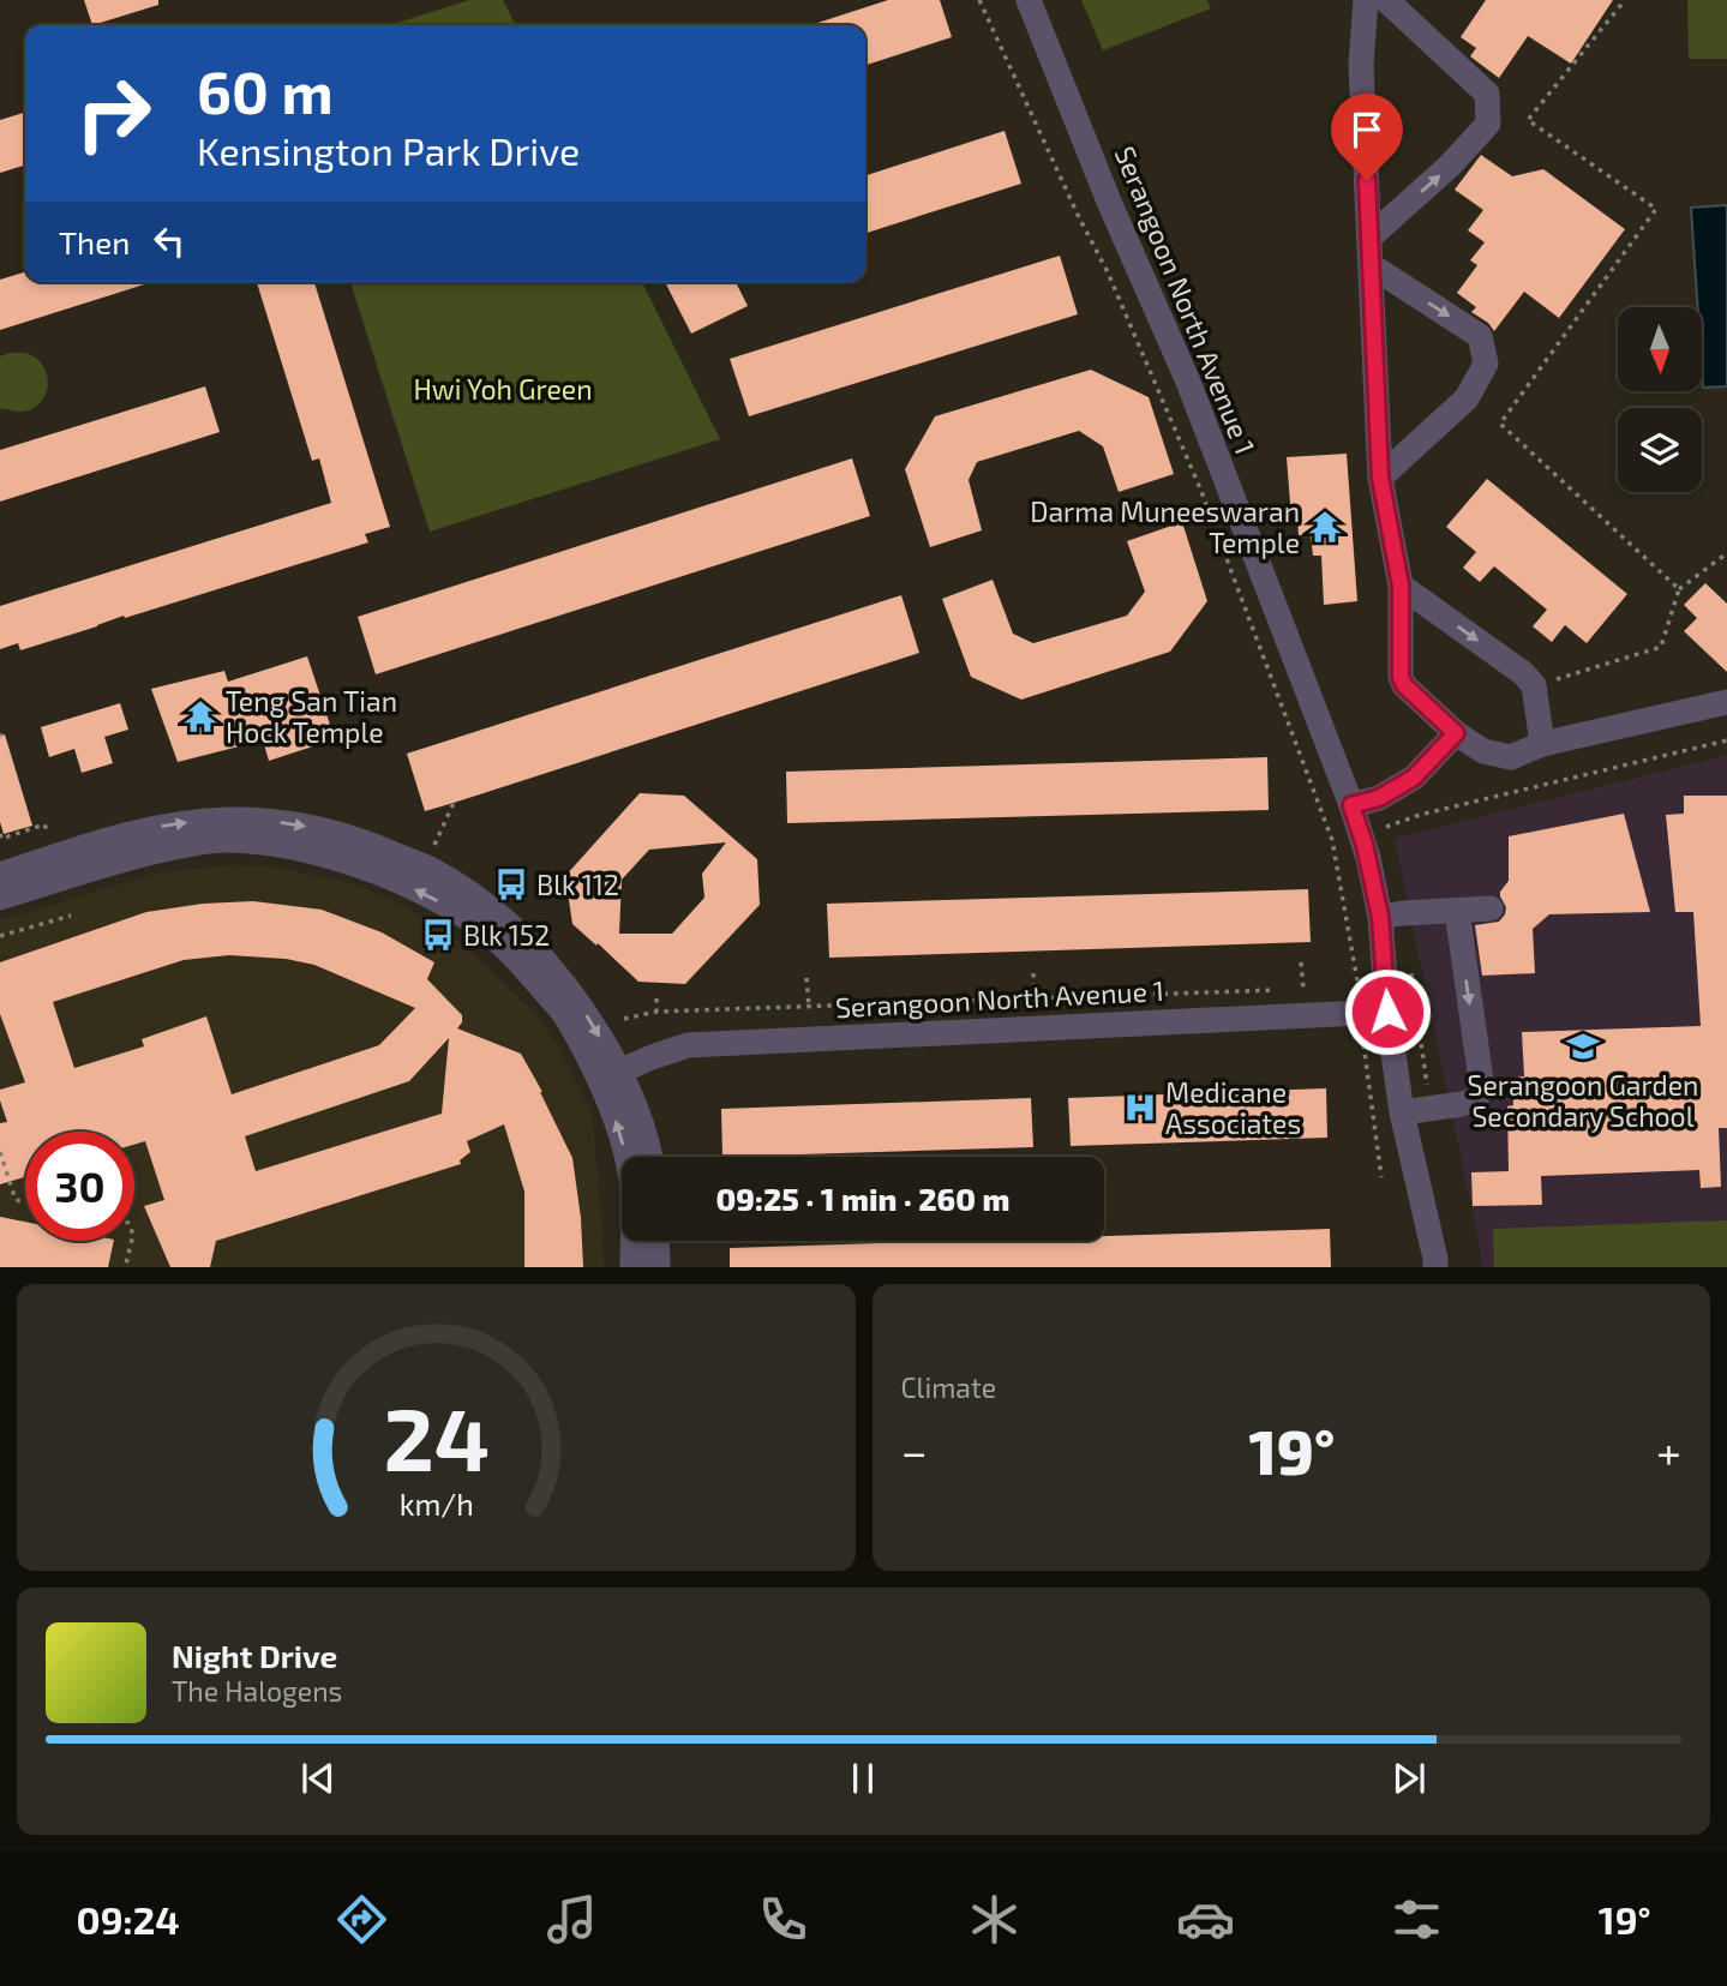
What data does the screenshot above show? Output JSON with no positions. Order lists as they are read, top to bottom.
{
  "streets": {
    "street": ["Serangoon North Avenue 1"]
  },
  "parks": ["Hwi Yoh Green"],
  "places": {
    "temple": ["Darma Muneeswaran Temple", "Teng San Tian Hock Temple"],
    "bus stop": ["Blk 112", "Blk 152"],
    "school or university": ["Serangoon Garden Secondary School"],
    "hospital": ["Medicane Associates"]
  },
  "north": "bottom",
  "page": {
    "turn": ["60 m", "Kensington Park Drive"],
    "then": "Then",
    "limit": "30",
    "trip": "09:25 · 1 min · 260 m",
    "tile": "Climate",
    "heat": ["−", "19°", "+"],
    "song": ["Night Drive", "The Halogens"],
    "tabs": ["09:24", "19°"],
    "gauge": ["24", "km/h"]
  }
}
